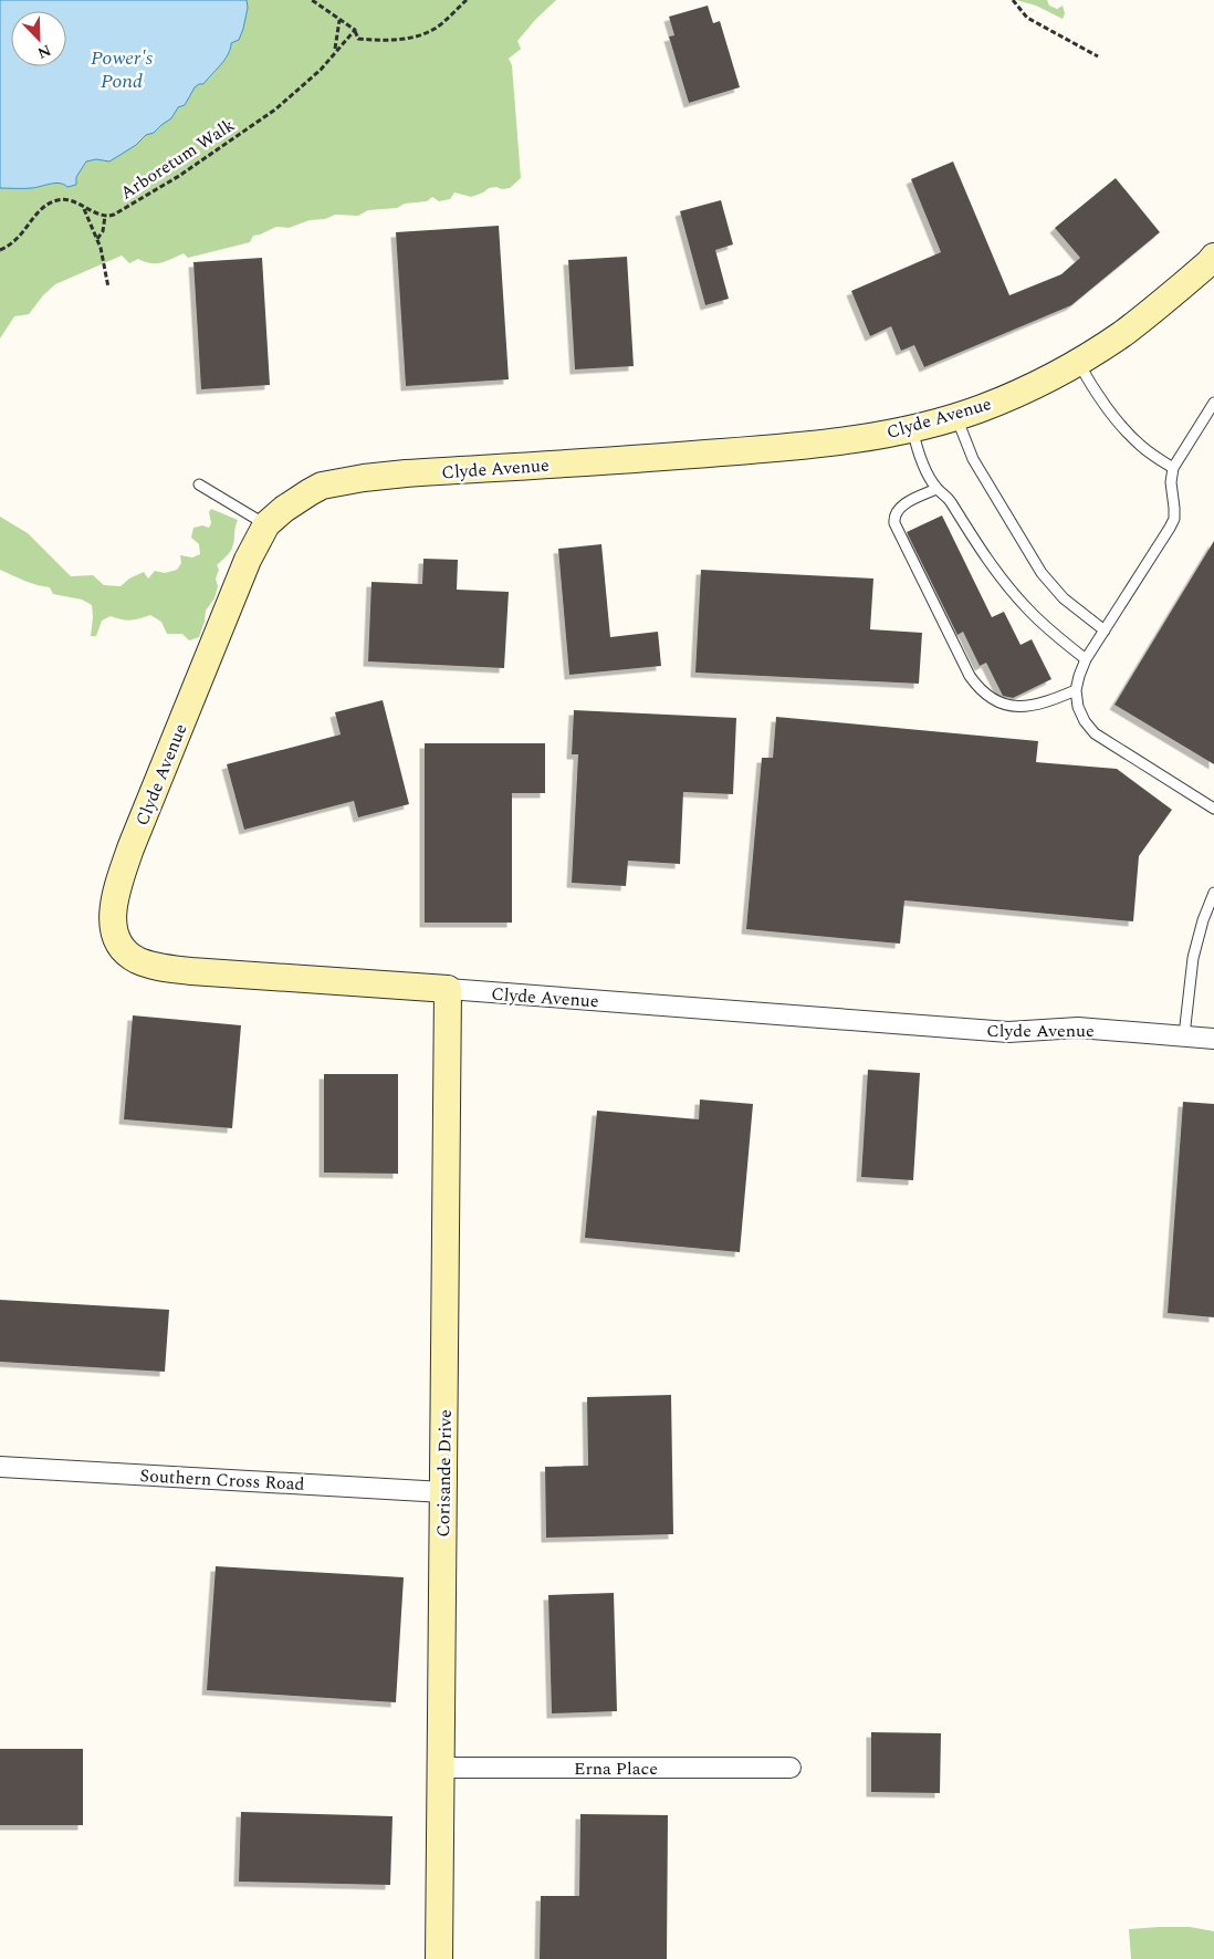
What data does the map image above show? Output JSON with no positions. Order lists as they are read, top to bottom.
{
  "streets": {
    "street": [
      "Clyde Avenue",
      "Corisande Drive",
      "Southern Cross Road",
      "Erna Place"
    ],
    "path": ["Arboretum Walk"]
  },
  "crossings": [
    ["Clyde Avenue", "Corisande Drive"],
    ["Corisande Drive", "Southern Cross Road"],
    ["Corisande Drive", "Erna Place"]
  ],
  "water": ["Power's Pond"],
  "north": "bottom right"
}
